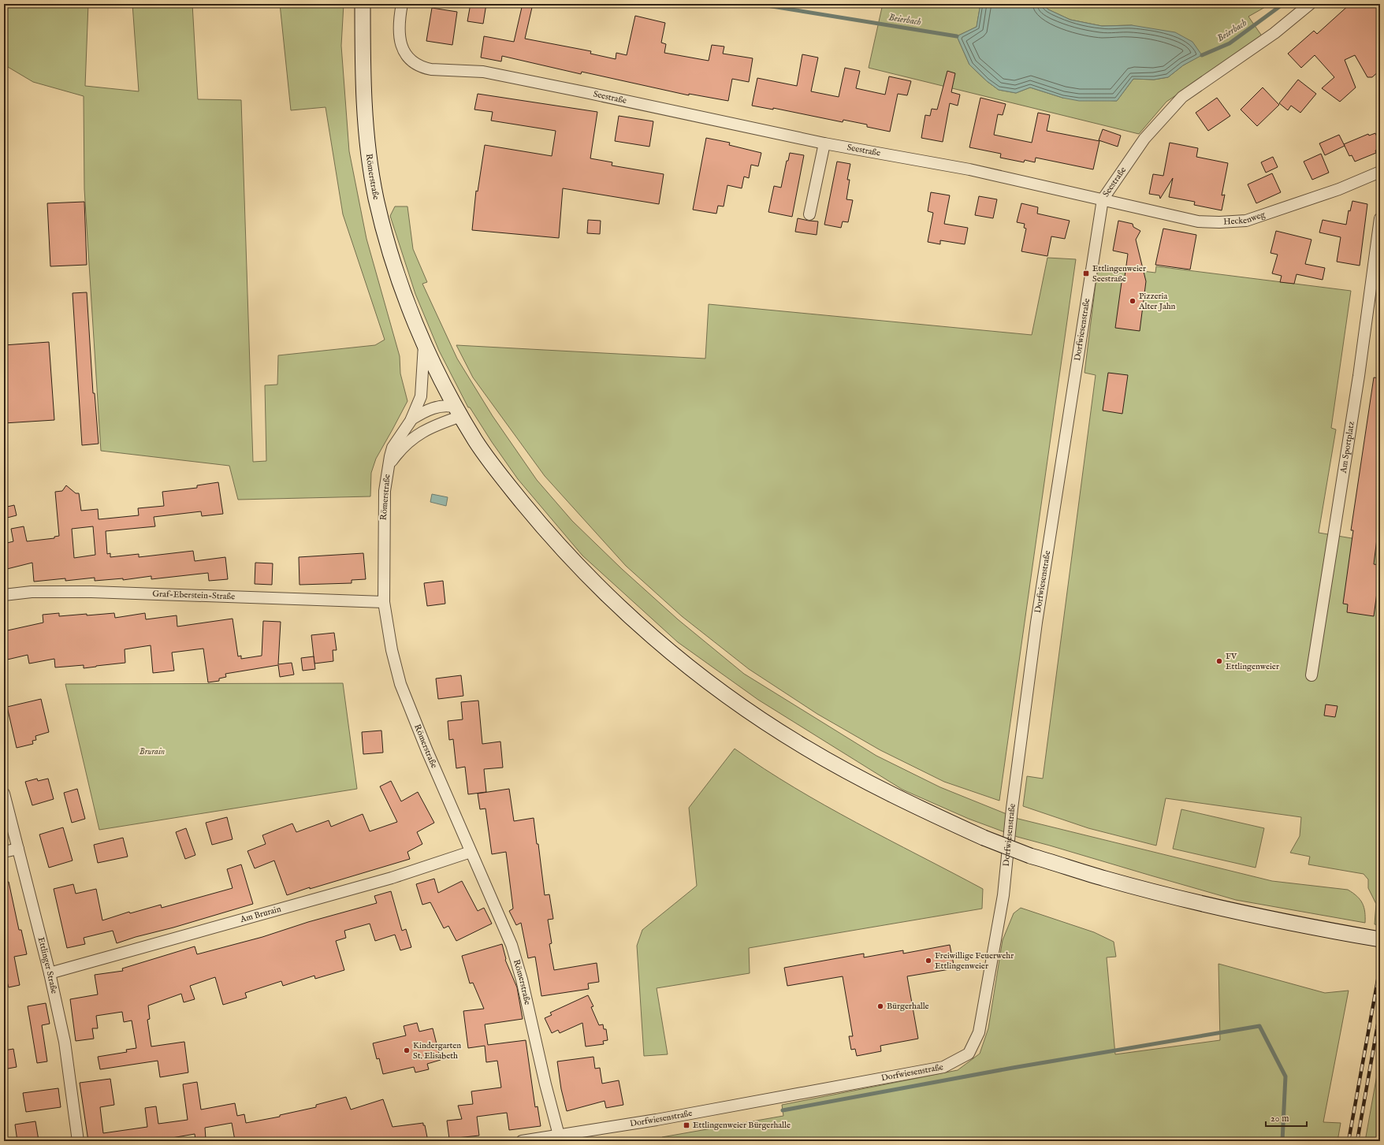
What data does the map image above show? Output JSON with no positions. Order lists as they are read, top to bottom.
{
  "streets": {
    "main road": ["Römerstraße"],
    "street": [
      "Seestraße",
      "Heckenweg",
      "Dorfwiesenstraße",
      "Am Sportplatz",
      "Graf-Eberstein-Straße",
      "Am Brurain",
      "Ettlinger Straße"
    ]
  },
  "crossings": [
    ["Seestraße", "Heckenweg"],
    ["Seestraße", "Dorfwiesenstraße"],
    ["Römerstraße", "Dorfwiesenstraße"],
    ["Römerstraße", "Graf-Eberstein-Straße"],
    ["Römerstraße", "Am Brurain"],
    ["Heckenweg", "Dorfwiesenstraße"],
    ["Am Brurain", "Ettlinger Straße"]
  ],
  "water": ["Beierbach"],
  "parks": ["Brurain"],
  "places": {
    "transit": ["Ettlingenweier Seestraße", "Ettlingenweier Bürgerhalle"],
    "other": [
      "Pizzeria Alter Jahn",
      "FV Ettlingenweier",
      "Freiwillige Feuerwehr Ettlingenweier",
      "Bürgerhalle",
      "Kindergarten St. Elisabeth"
    ]
  },
  "scale_bar": "20 m"
}
